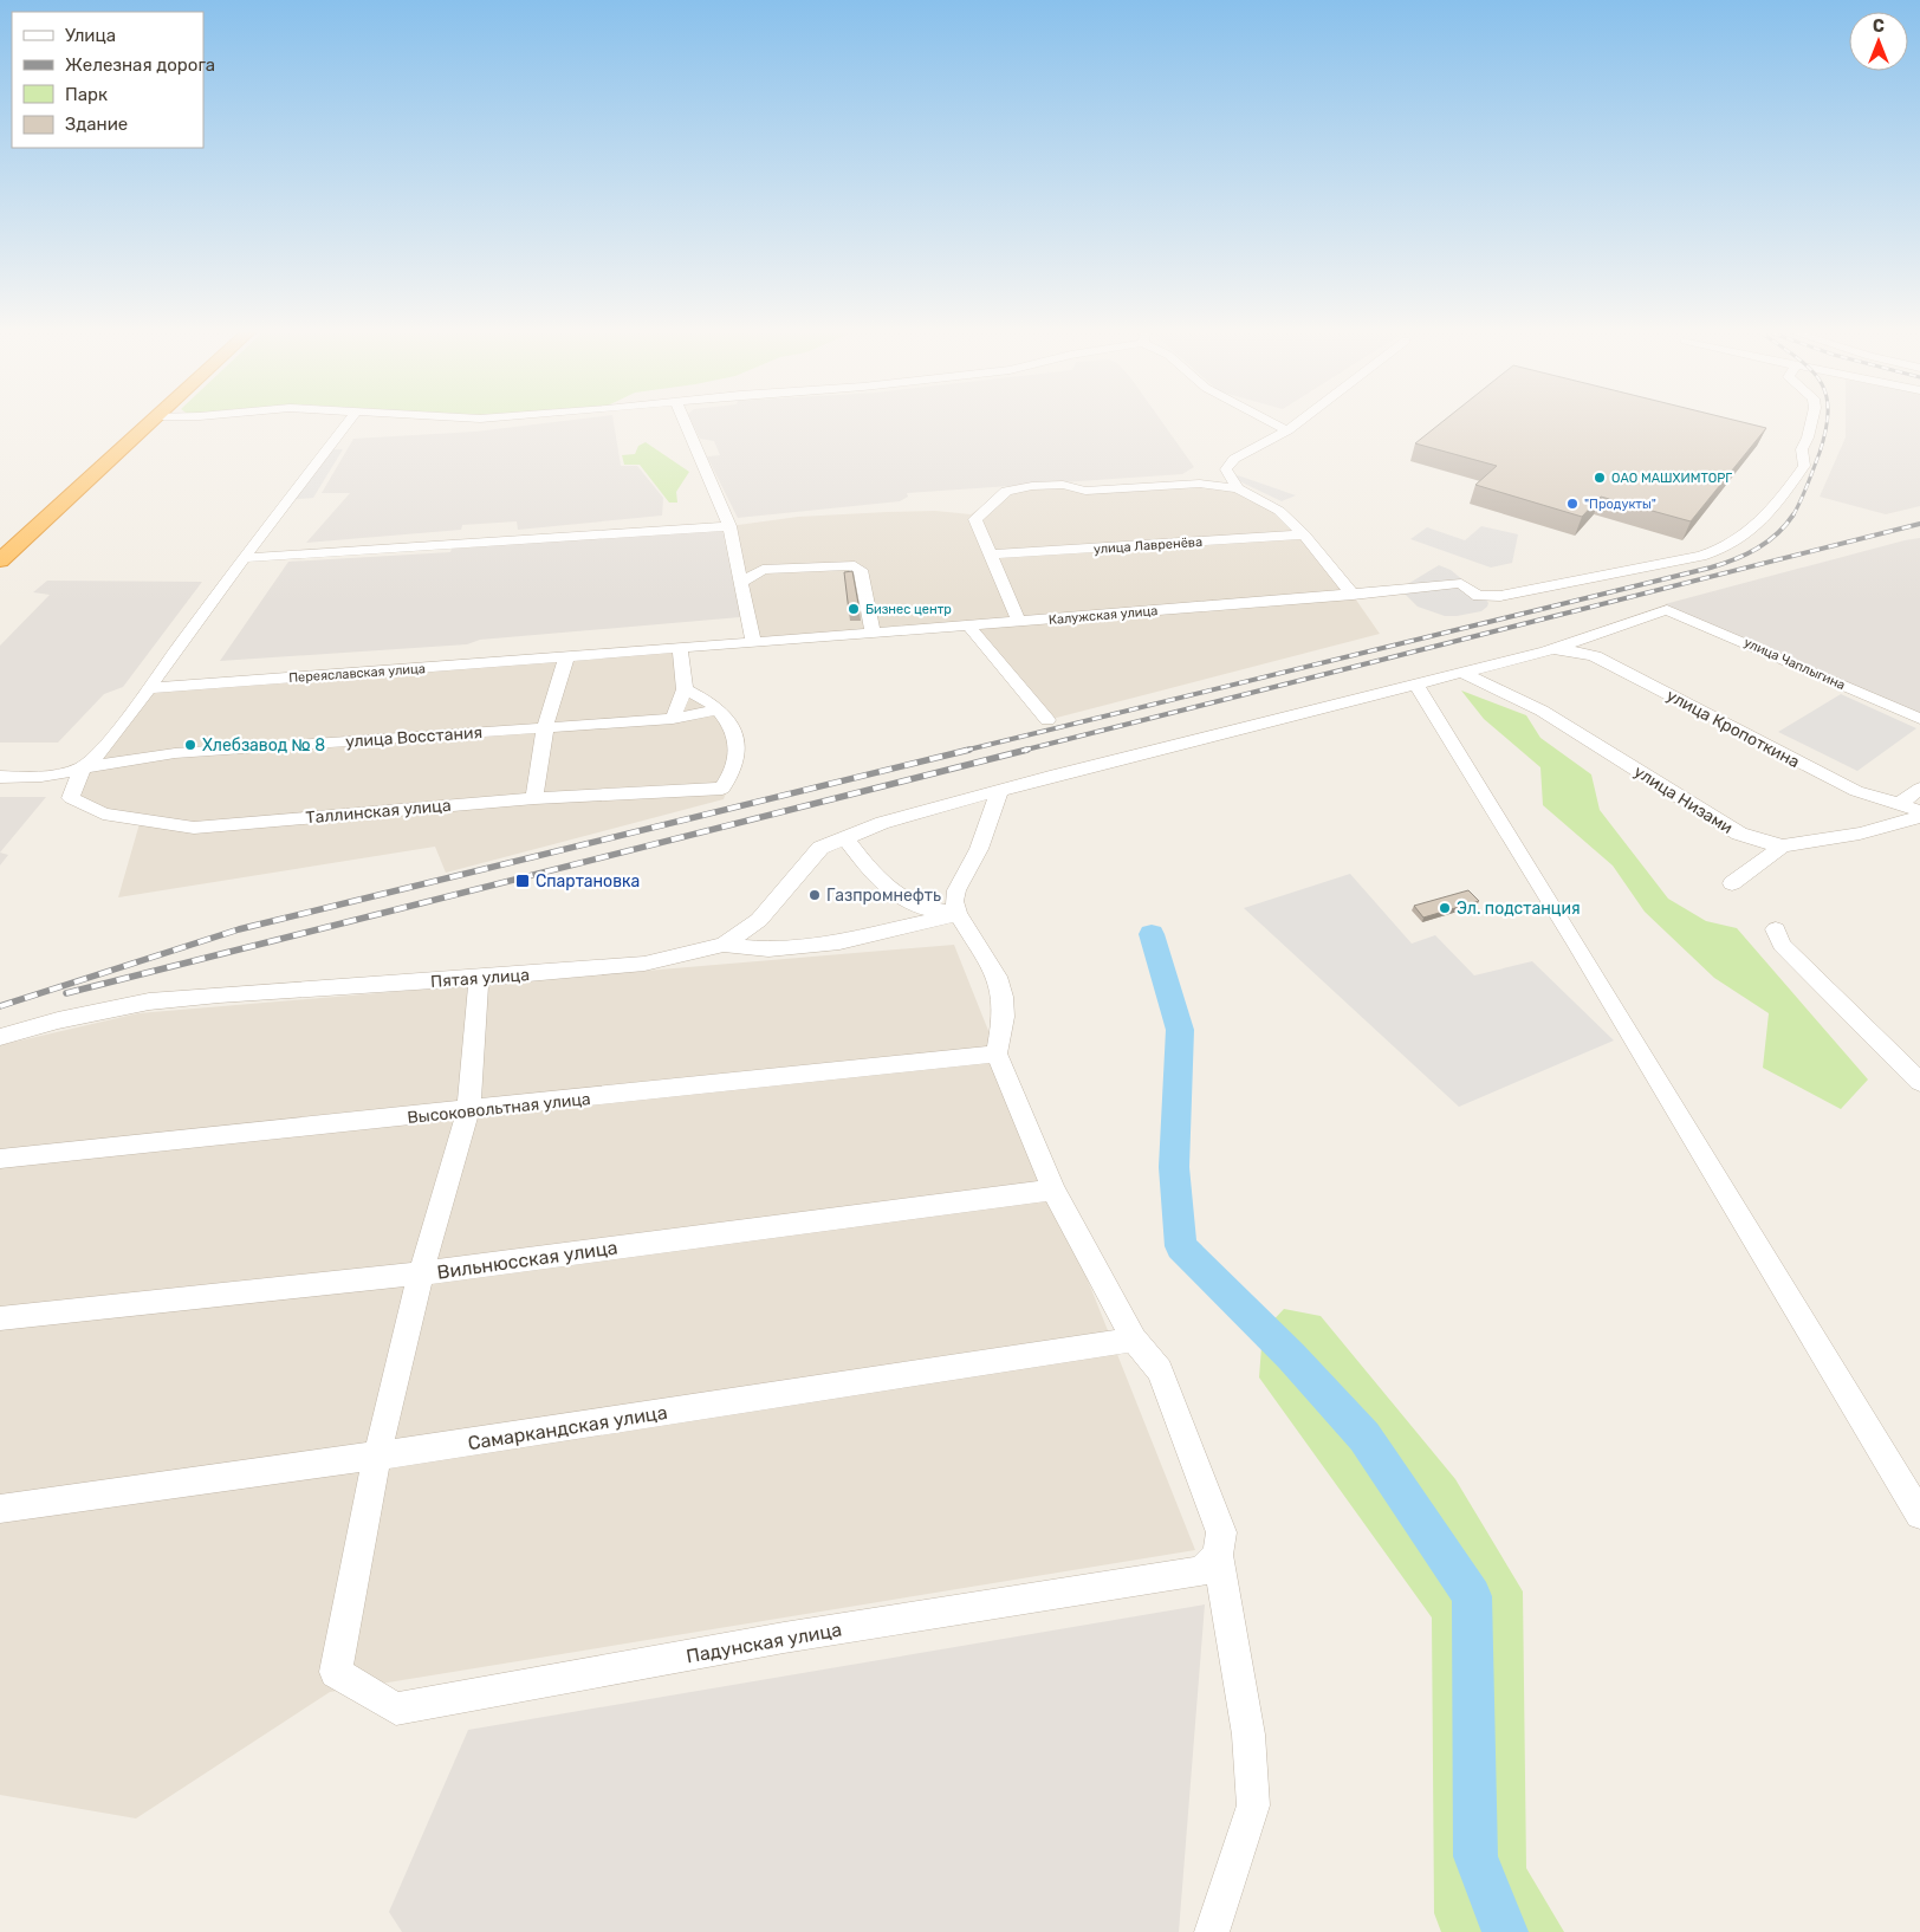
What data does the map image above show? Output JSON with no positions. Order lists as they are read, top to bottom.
{
  "streets": {
    "street": [
      "улица Лавренёва",
      "Калужская улица",
      "улица Чаплыгина",
      "Переяславская улица",
      "улица Кропоткина",
      "улица Восстания",
      "улица Низами",
      "Таллинская улица",
      "Пятая улица",
      "Высоковольтная улица",
      "Вильнюсская улица",
      "Самаркандская улица",
      "Падунская улица"
    ]
  },
  "crossings": [
    ["Калужская улица", "Переяславская улица"],
    ["улица Чаплыгина", "улица Кропоткина"],
    ["улица Восстания", "Таллинская улица"],
    ["Самаркандская улица", "Падунская улица"]
  ],
  "places": {
    "other": [
      "ОАО МАШХИМТОРГ",
      "\"Продукты\"",
      "Бизнес центр",
      "Хлебзавод № 8",
      "Газпромнефть",
      "Эл. подстанция"
    ],
    "transit": ["Спартановка"]
  },
  "legend": [
    "Улица",
    "Железная дорога",
    "Парк",
    "Здание"
  ],
  "north": "top"
}
